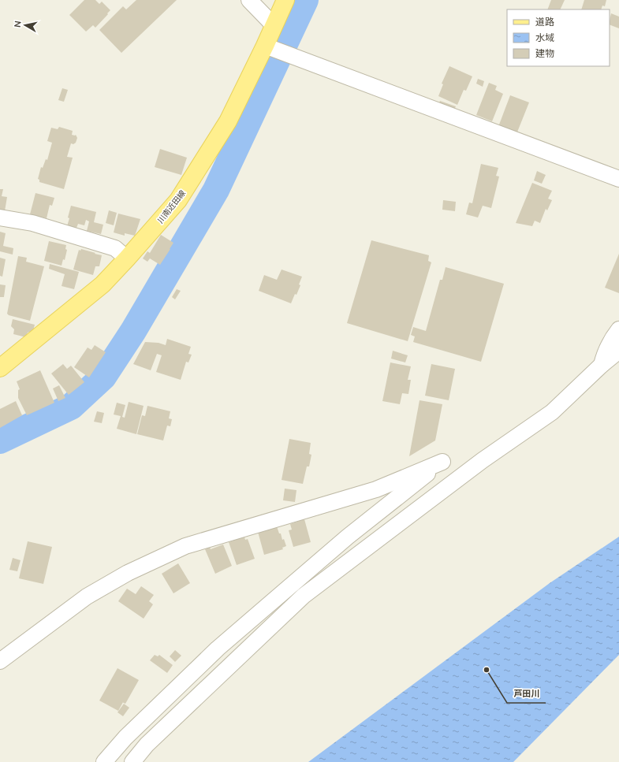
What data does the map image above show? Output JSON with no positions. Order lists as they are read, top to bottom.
{
  "streets": {
    "main road": ["川南近田線"]
  },
  "places": ["芦田川"],
  "legend": ["道路", "水域", "建物"],
  "north": "left"
}
